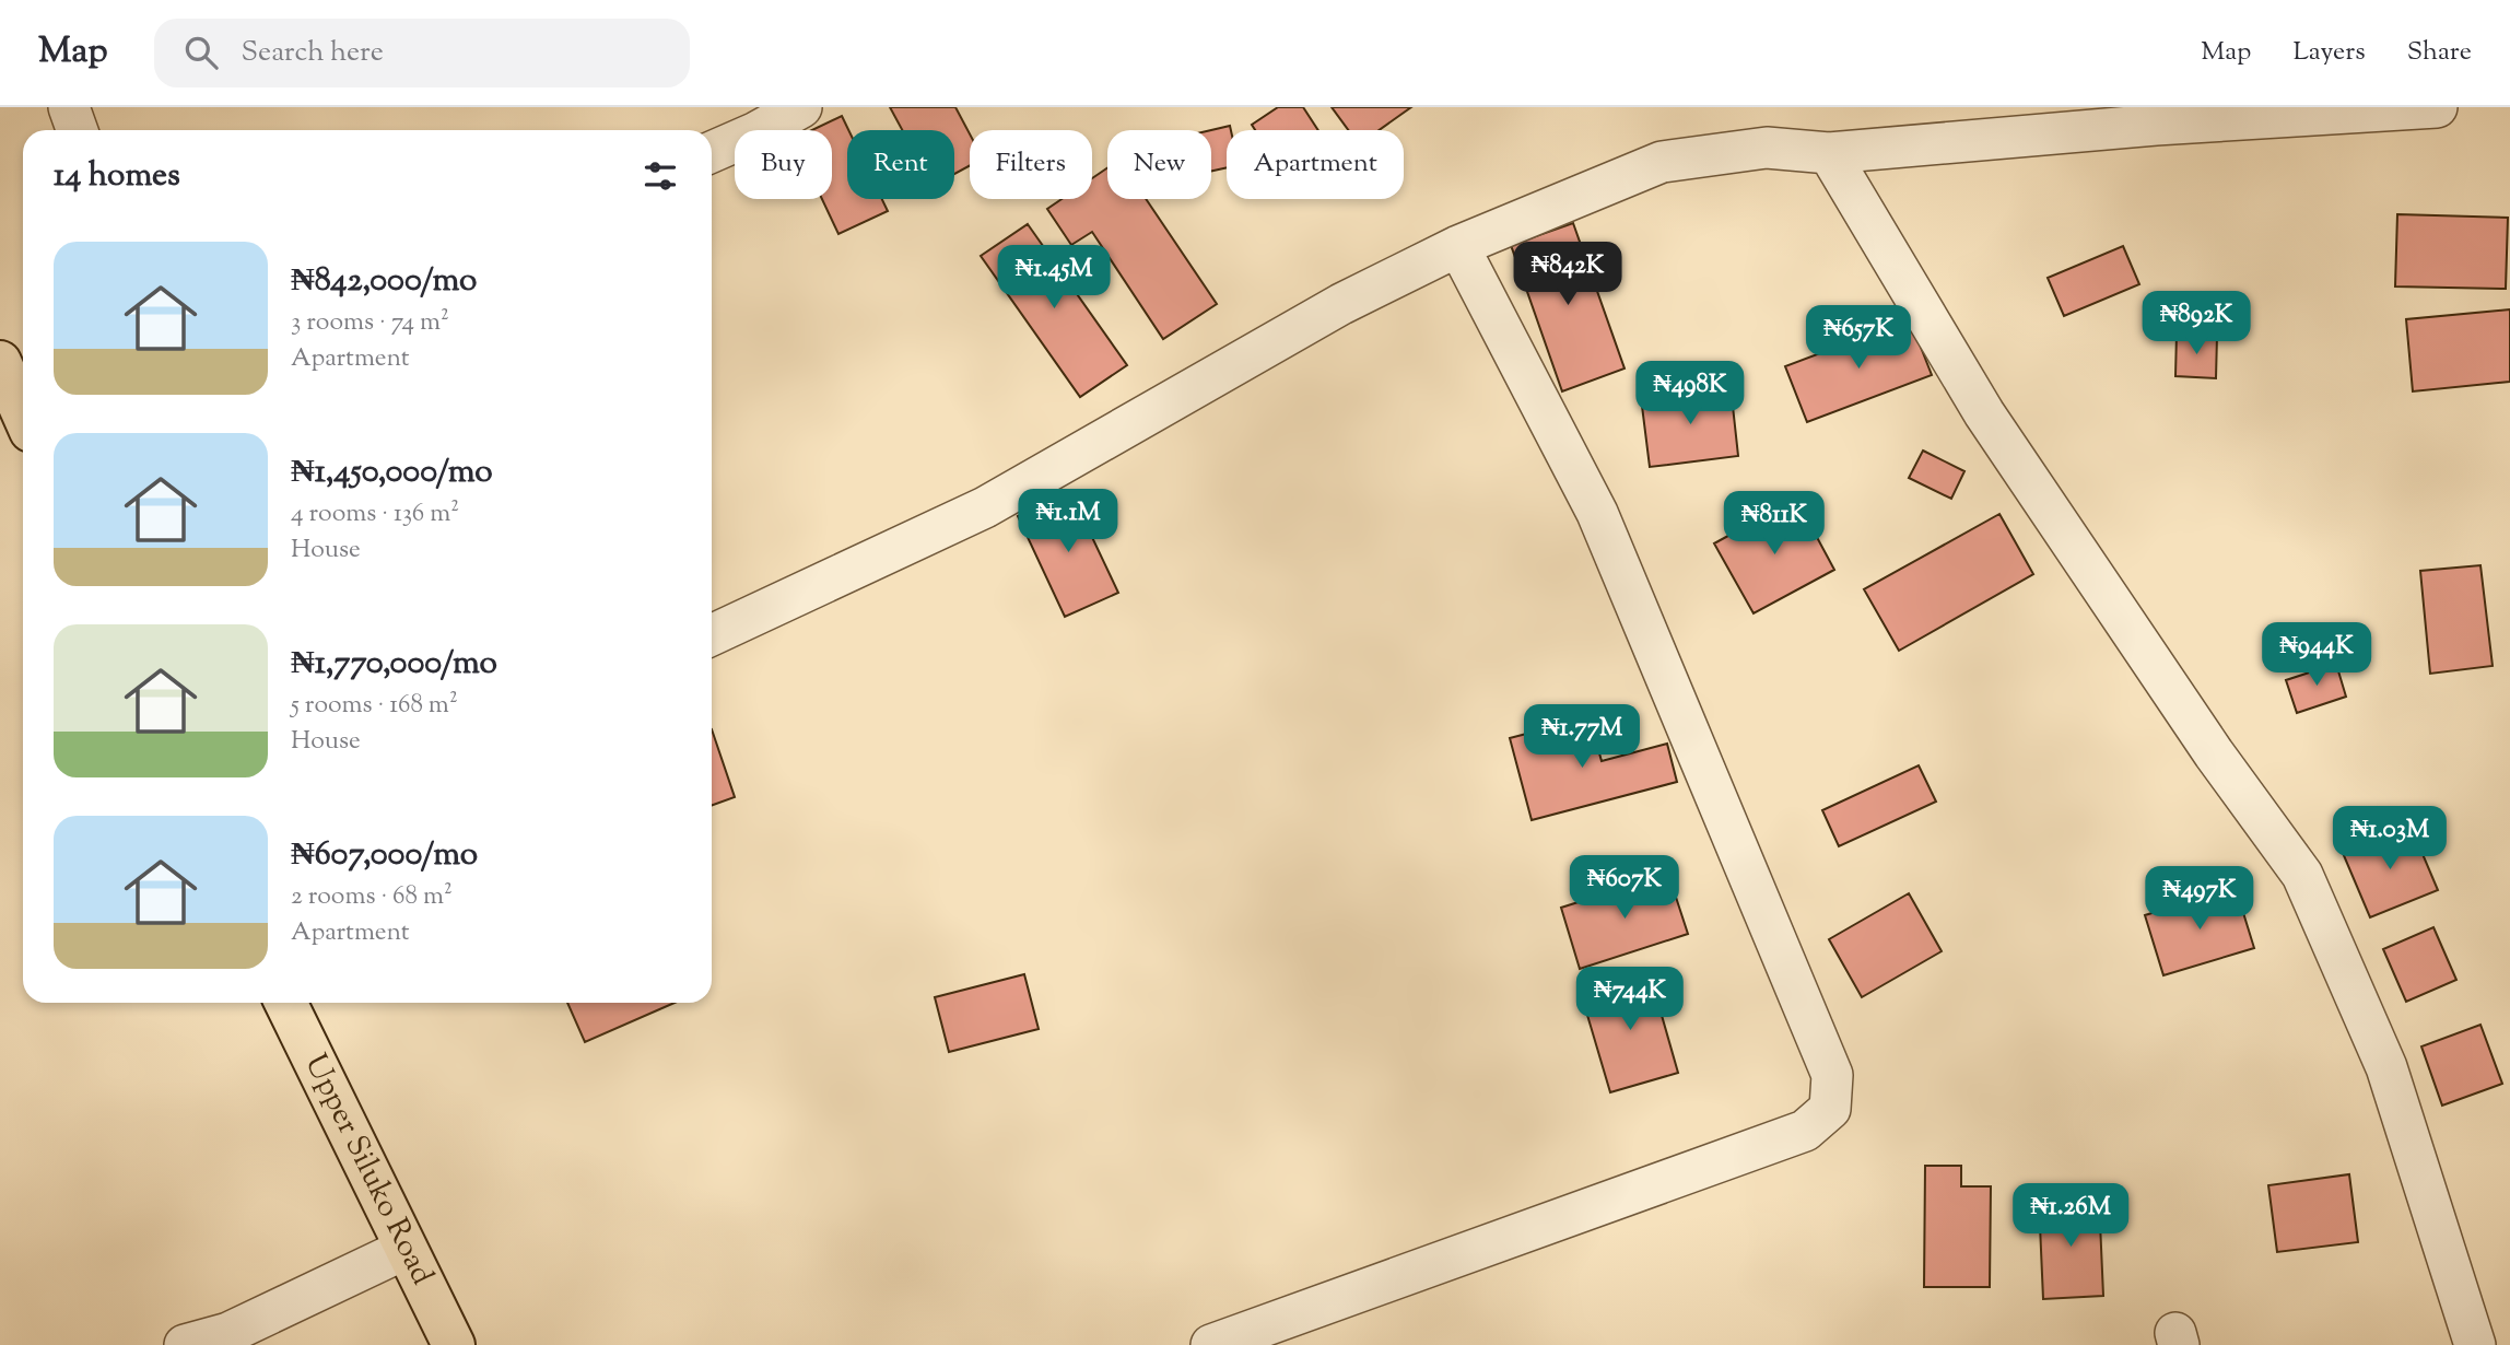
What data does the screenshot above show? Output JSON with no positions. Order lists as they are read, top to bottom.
{
  "streets": {
    "main road": ["Upper Siluko Road"]
  },
  "page": {
    "header": "Map",
    "search": "Search here",
    "nav": ["Map", "Layers", "Share"],
    "chip": [
      "Buy",
      "Rent",
      "Filters",
      "New",
      "Apartment"
    ],
    "heading": "14 homes",
    "list": [
      {
        "name": "₦842,000/mo",
        "note": "3 rooms · 74 m² · Apartment"
      },
      {
        "name": "₦1,450,000/mo",
        "note": "4 rooms · 136 m² · House"
      },
      {
        "name": "₦1,770,000/mo",
        "note": "5 rooms · 168 m² · House"
      },
      {
        "name": "₦607,000/mo",
        "note": "2 rooms · 68 m² · Apartment"
      }
    ],
    "price": [
      "₦842K",
      "₦1.45M",
      "₦892K",
      "₦657K",
      "₦498K",
      "₦1.1M",
      "₦811K",
      "₦944K",
      "₦1.77M",
      "₦1.03M",
      "₦607K",
      "₦497K",
      "₦744K",
      "₦1.26M"
    ]
  }
}
